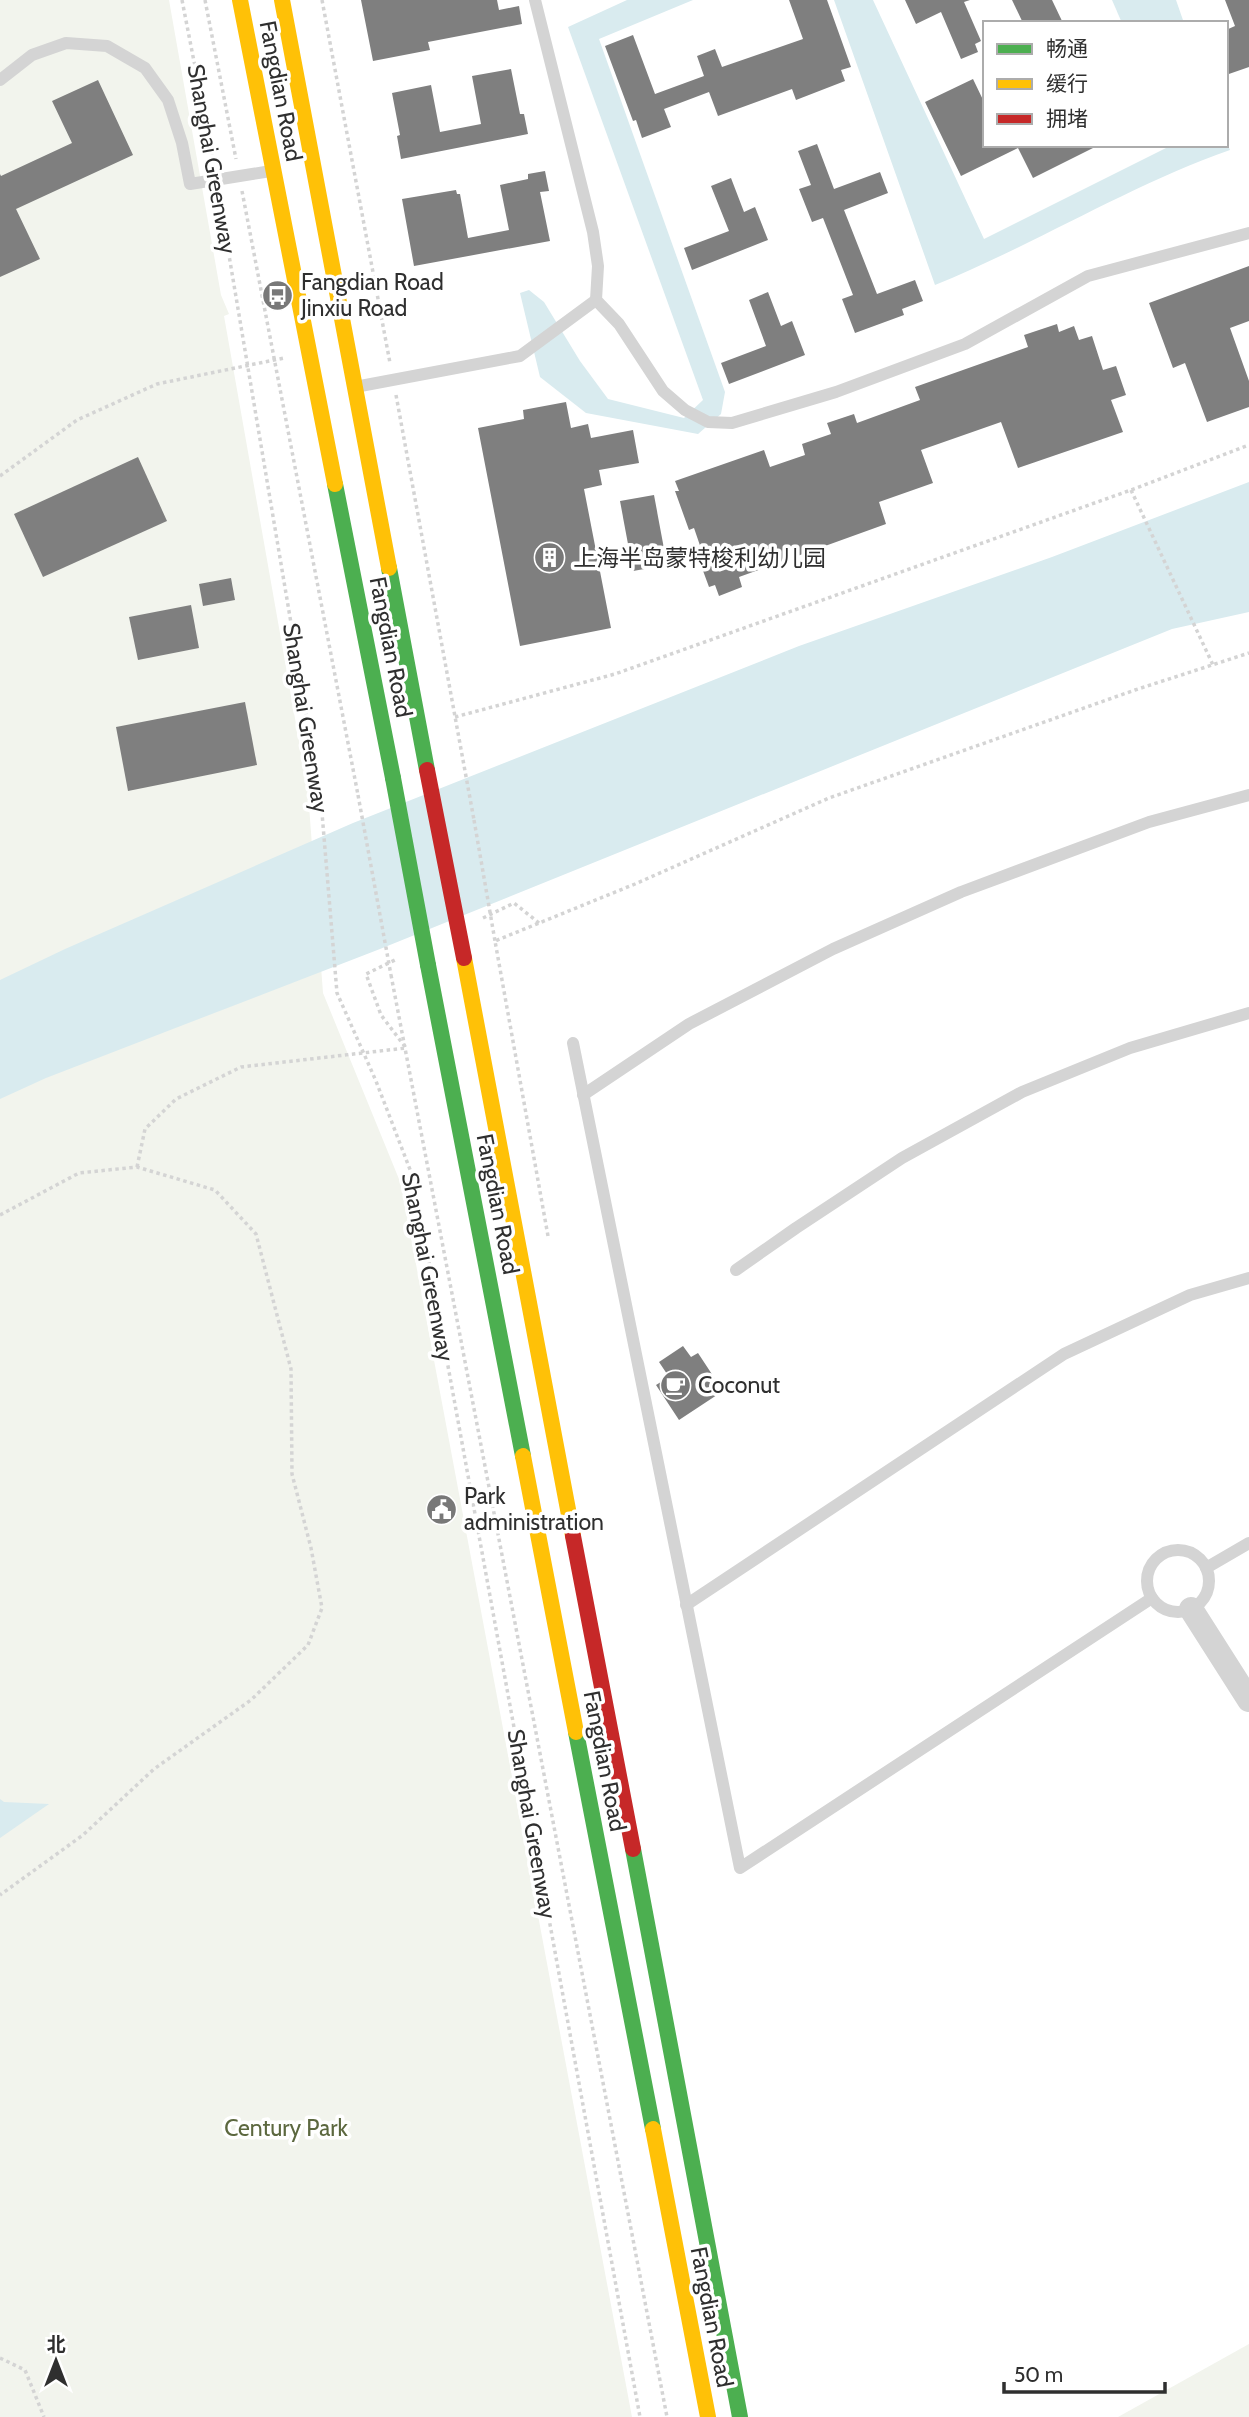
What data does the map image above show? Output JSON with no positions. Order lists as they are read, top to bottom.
{
  "streets": {
    "main road": ["Fangdian Road"],
    "path": ["Shanghai Greenway"]
  },
  "parks": ["Century Park"],
  "places": {
    "bus stop": ["Fangdian Road Jinxiu Road"],
    "building": ["上海半岛蒙特梭利幼儿园"],
    "cafe": ["Coconut"],
    "public building": ["Park administration"]
  },
  "legend": ["畅通", "缓行", "拥堵"],
  "scale_bar": "50 m",
  "north": "top"
}
